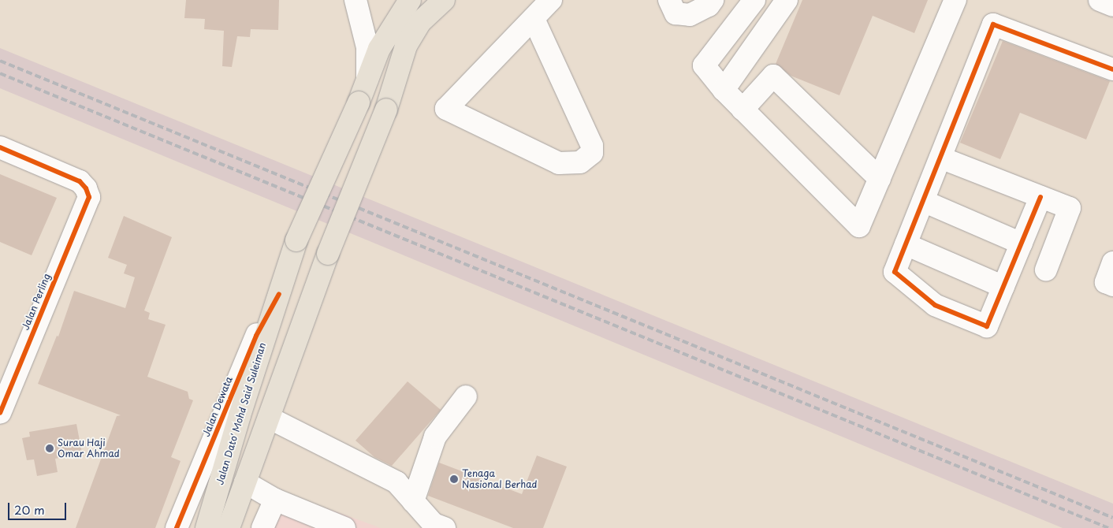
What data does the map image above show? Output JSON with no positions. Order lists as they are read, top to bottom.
{
  "streets": {
    "main road": ["Jalan Dato' Mohd Said Suleiman"],
    "street": ["Jalan Perling", "Jalan Dewata"]
  },
  "crossings": [
    ["Jalan Dewata", "Jalan Dato' Mohd Said Suleiman"]
  ],
  "places": ["Surau Haji Omar Ahmad", "Tenaga Nasional Berhad"],
  "scale_bar": "20 m"
}
